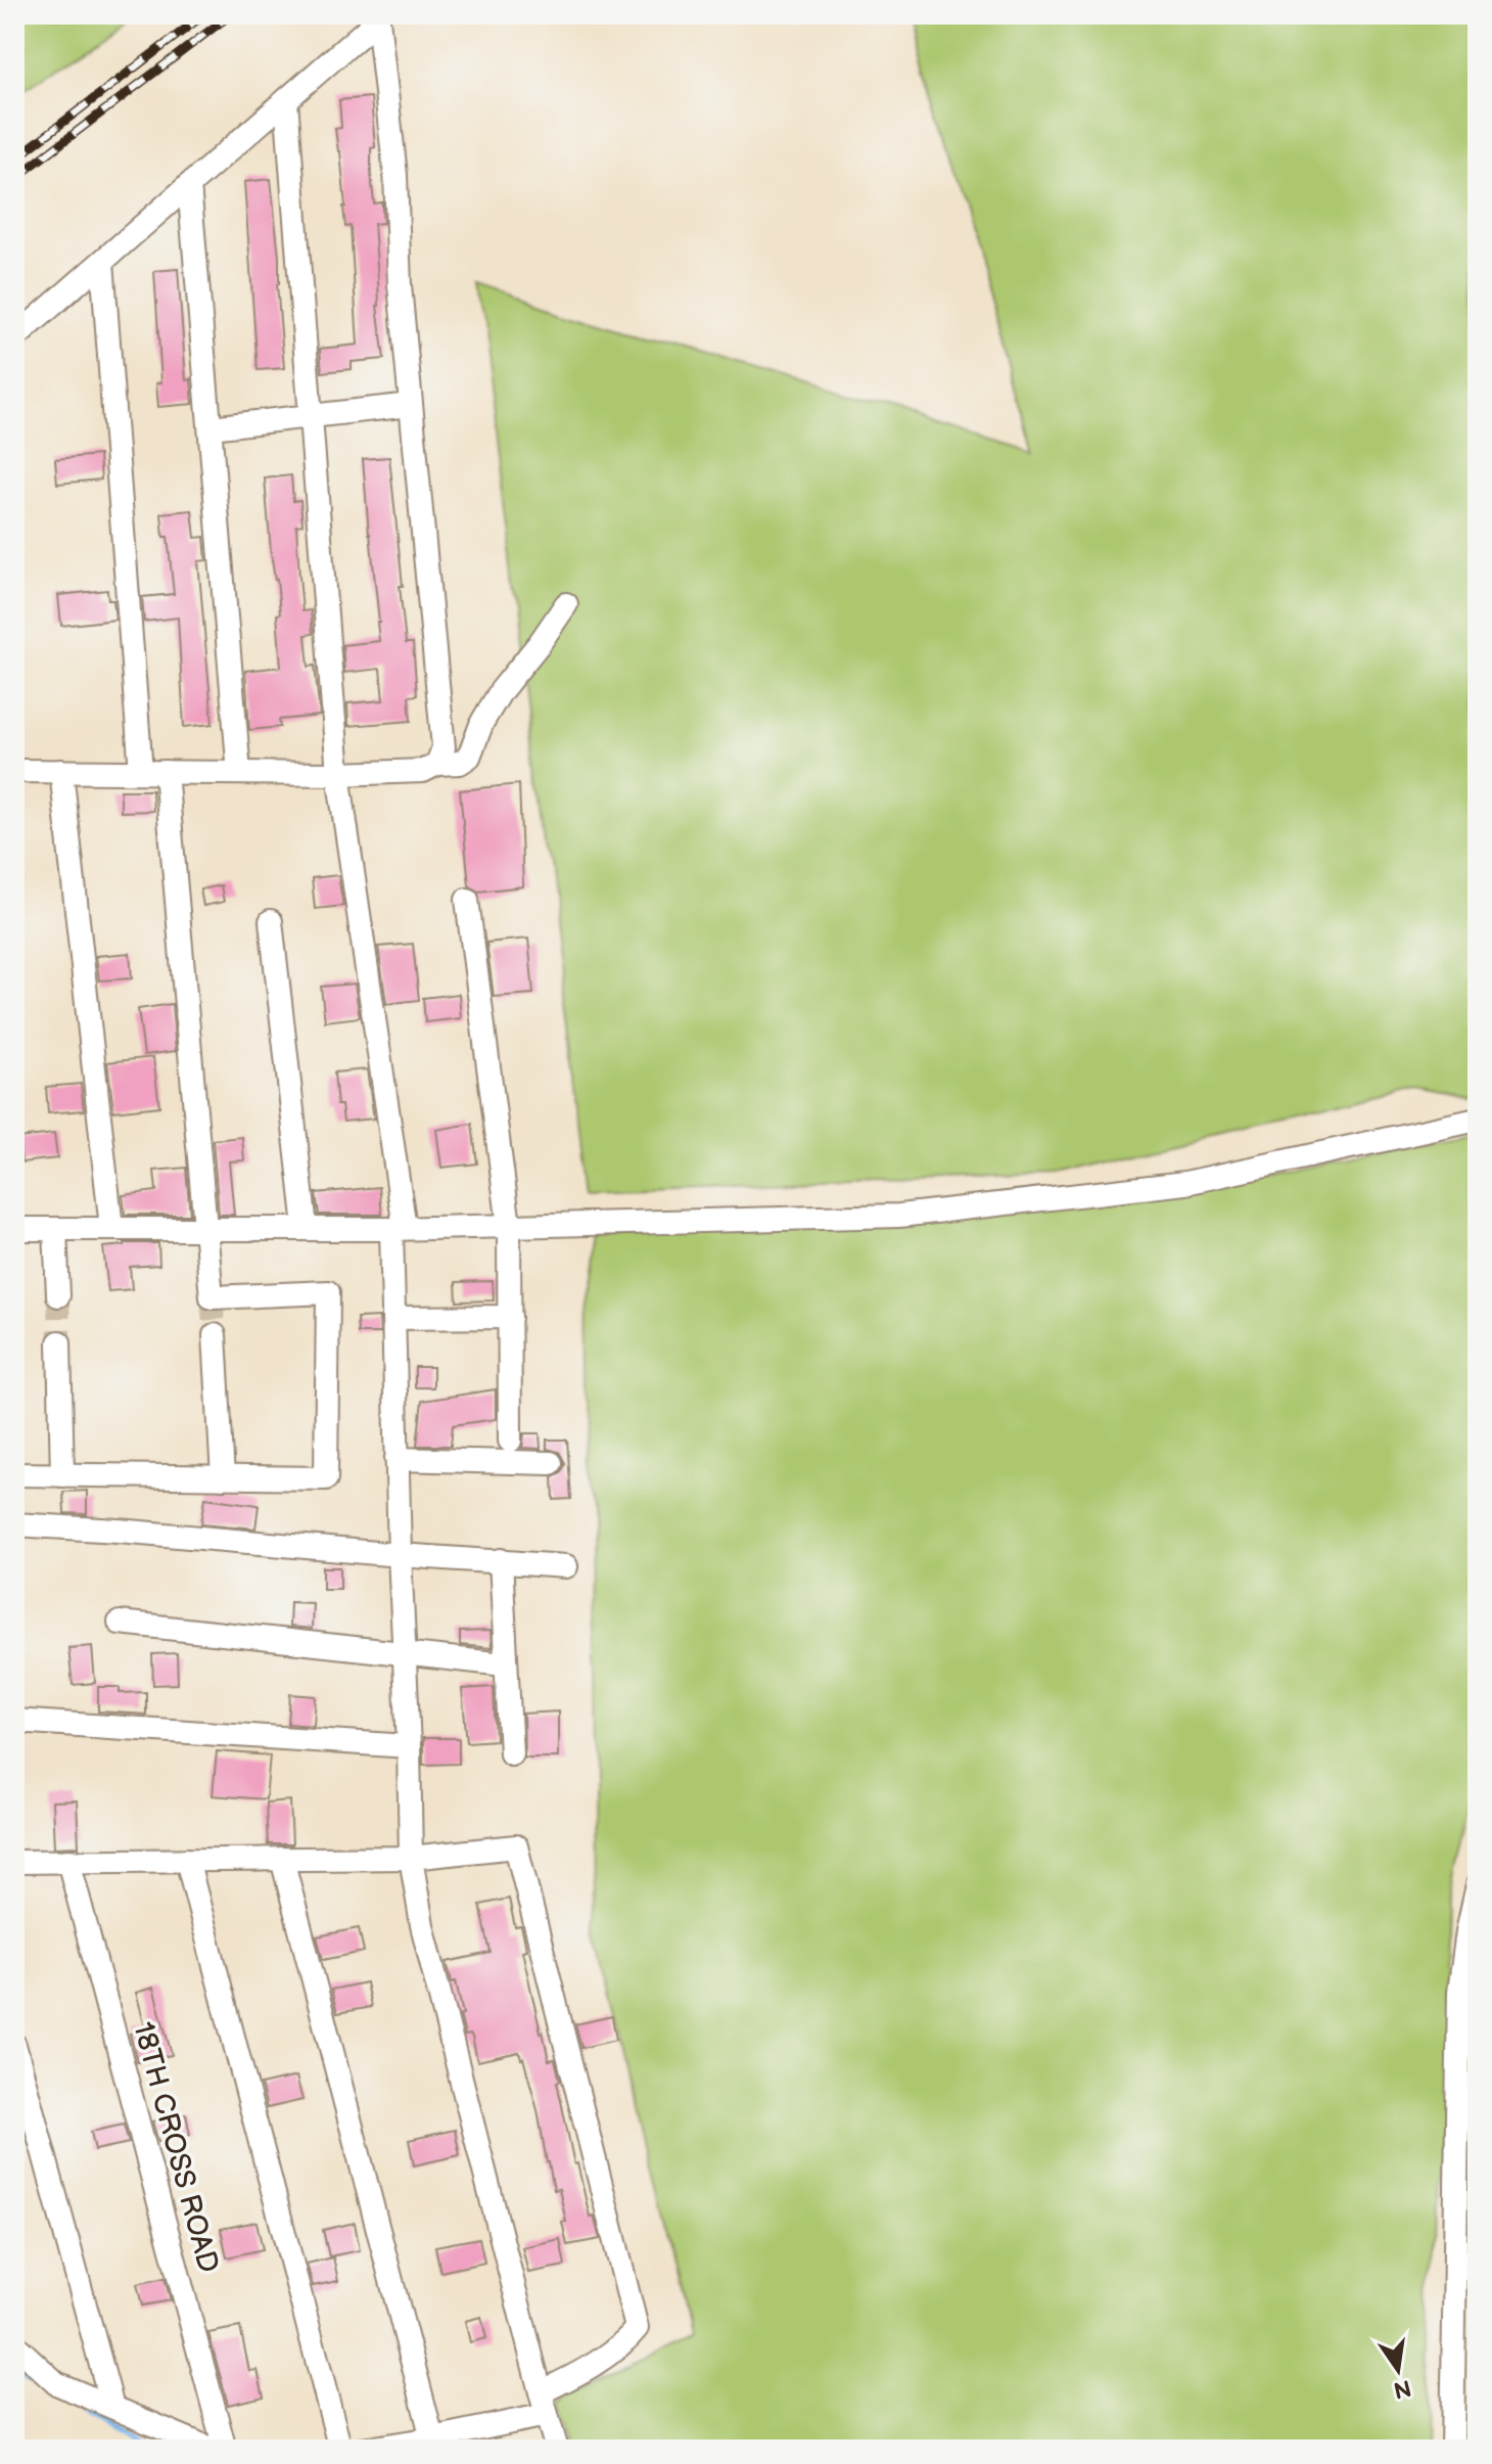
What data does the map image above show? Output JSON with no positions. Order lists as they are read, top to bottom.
{
  "streets": {
    "street": ["18TH CROSS ROAD"]
  },
  "north": "bottom"
}
